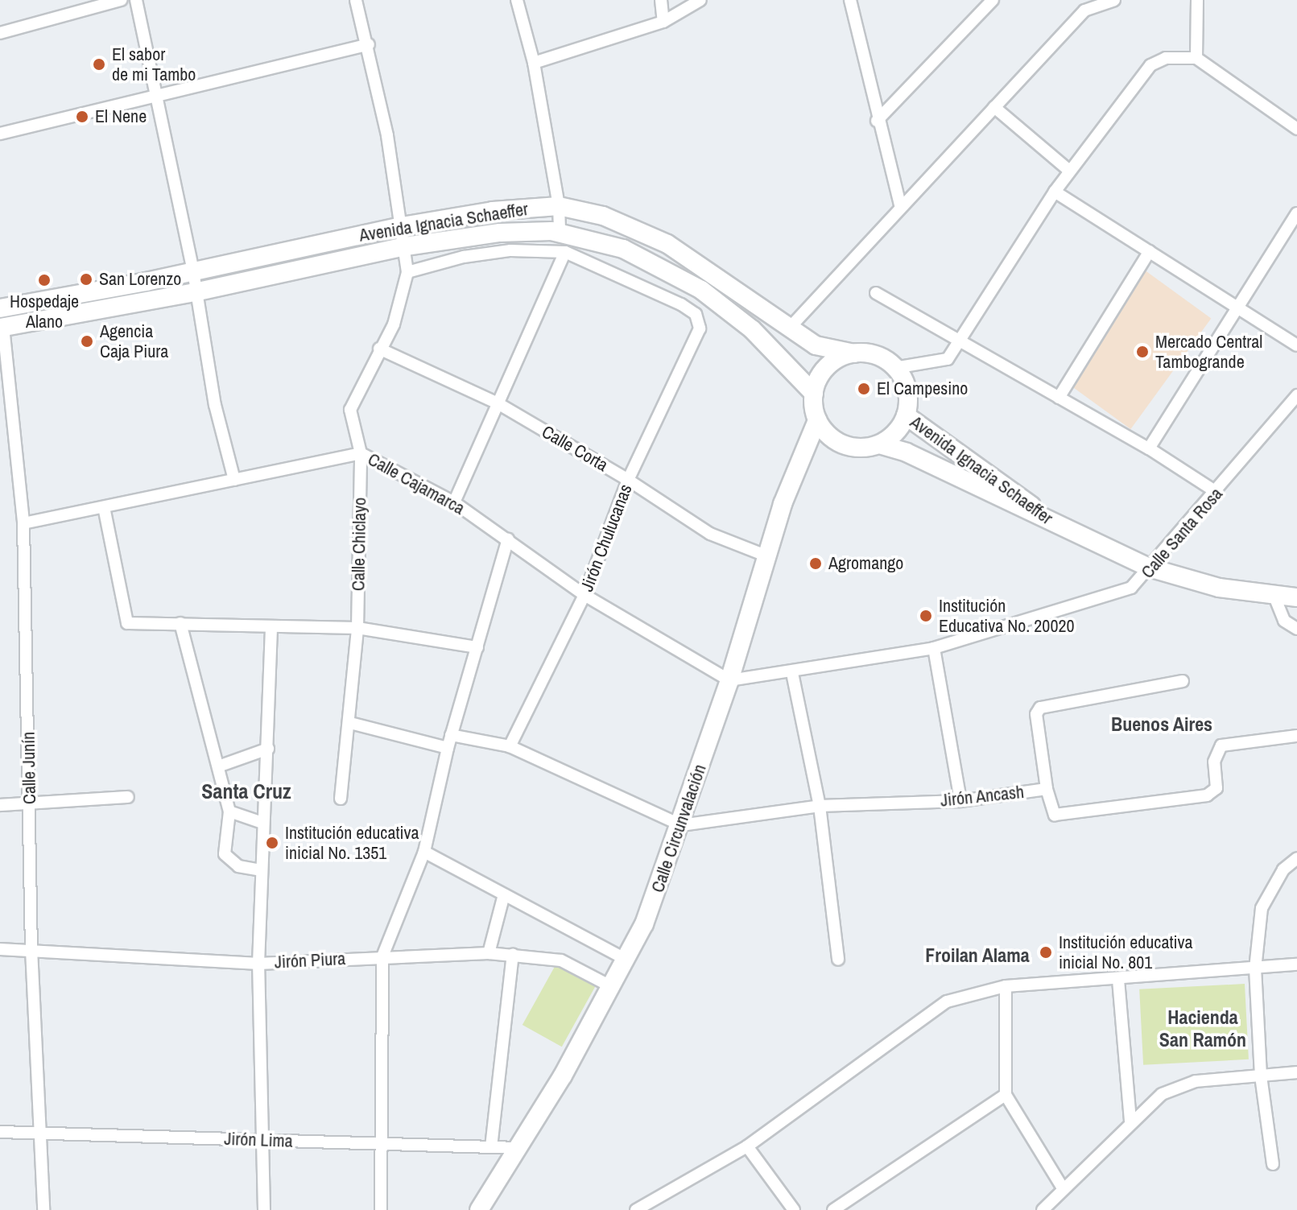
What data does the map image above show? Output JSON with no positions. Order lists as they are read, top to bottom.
{
  "streets": {
    "main road": ["Avenida Ignacia Schaeffer", "Calle Circunvalación"],
    "street": [
      "Calle Corta",
      "Calle Cajamarca",
      "Calle Santa Rosa",
      "Jirón Chulucanas",
      "Calle Chiclayo",
      "Calle Junín",
      "Jirón Ancash",
      "Jirón Piura",
      "Jirón Lima"
    ]
  },
  "crossings": [
    ["Avenida Ignacia Schaeffer", "Calle Chiclayo"],
    ["Avenida Ignacia Schaeffer", "Calle Junín"],
    ["Avenida Ignacia Schaeffer", "Calle Circunvalación"],
    ["Calle Corta", "Jirón Chulucanas"],
    ["Calle Corta", "Calle Chiclayo"],
    ["Calle Corta", "Calle Circunvalación"],
    ["Calle Cajamarca", "Calle Santa Rosa"],
    ["Calle Cajamarca", "Jirón Chulucanas"],
    ["Calle Cajamarca", "Calle Chiclayo"],
    ["Calle Cajamarca", "Calle Junín"],
    ["Calle Cajamarca", "Calle Circunvalación"],
    ["Calle Santa Rosa", "Calle Circunvalación"],
    ["Calle Junín", "Jirón Piura"],
    ["Calle Junín", "Jirón Lima"],
    ["Jirón Ancash", "Calle Circunvalación"],
    ["Calle Circunvalación", "Jirón Piura"],
    ["Calle Circunvalación", "Jirón Lima"]
  ],
  "districts": [
    "Buenos Aires",
    "Santa Cruz",
    "Froilan Alama",
    "Hacienda San Ramón"
  ],
  "places": [
    "El sabor de mi Tambo",
    "El Nene",
    "San Lorenzo",
    "Hospedaje Alano",
    "Agencia Caja Piura",
    "Mercado Central Tambogrande",
    "El Campesino",
    "Agromango",
    "Institución Educativa No. 20020",
    "Institución educativa inicial No. 1351",
    "Institución educativa inicial No. 801"
  ]
}
